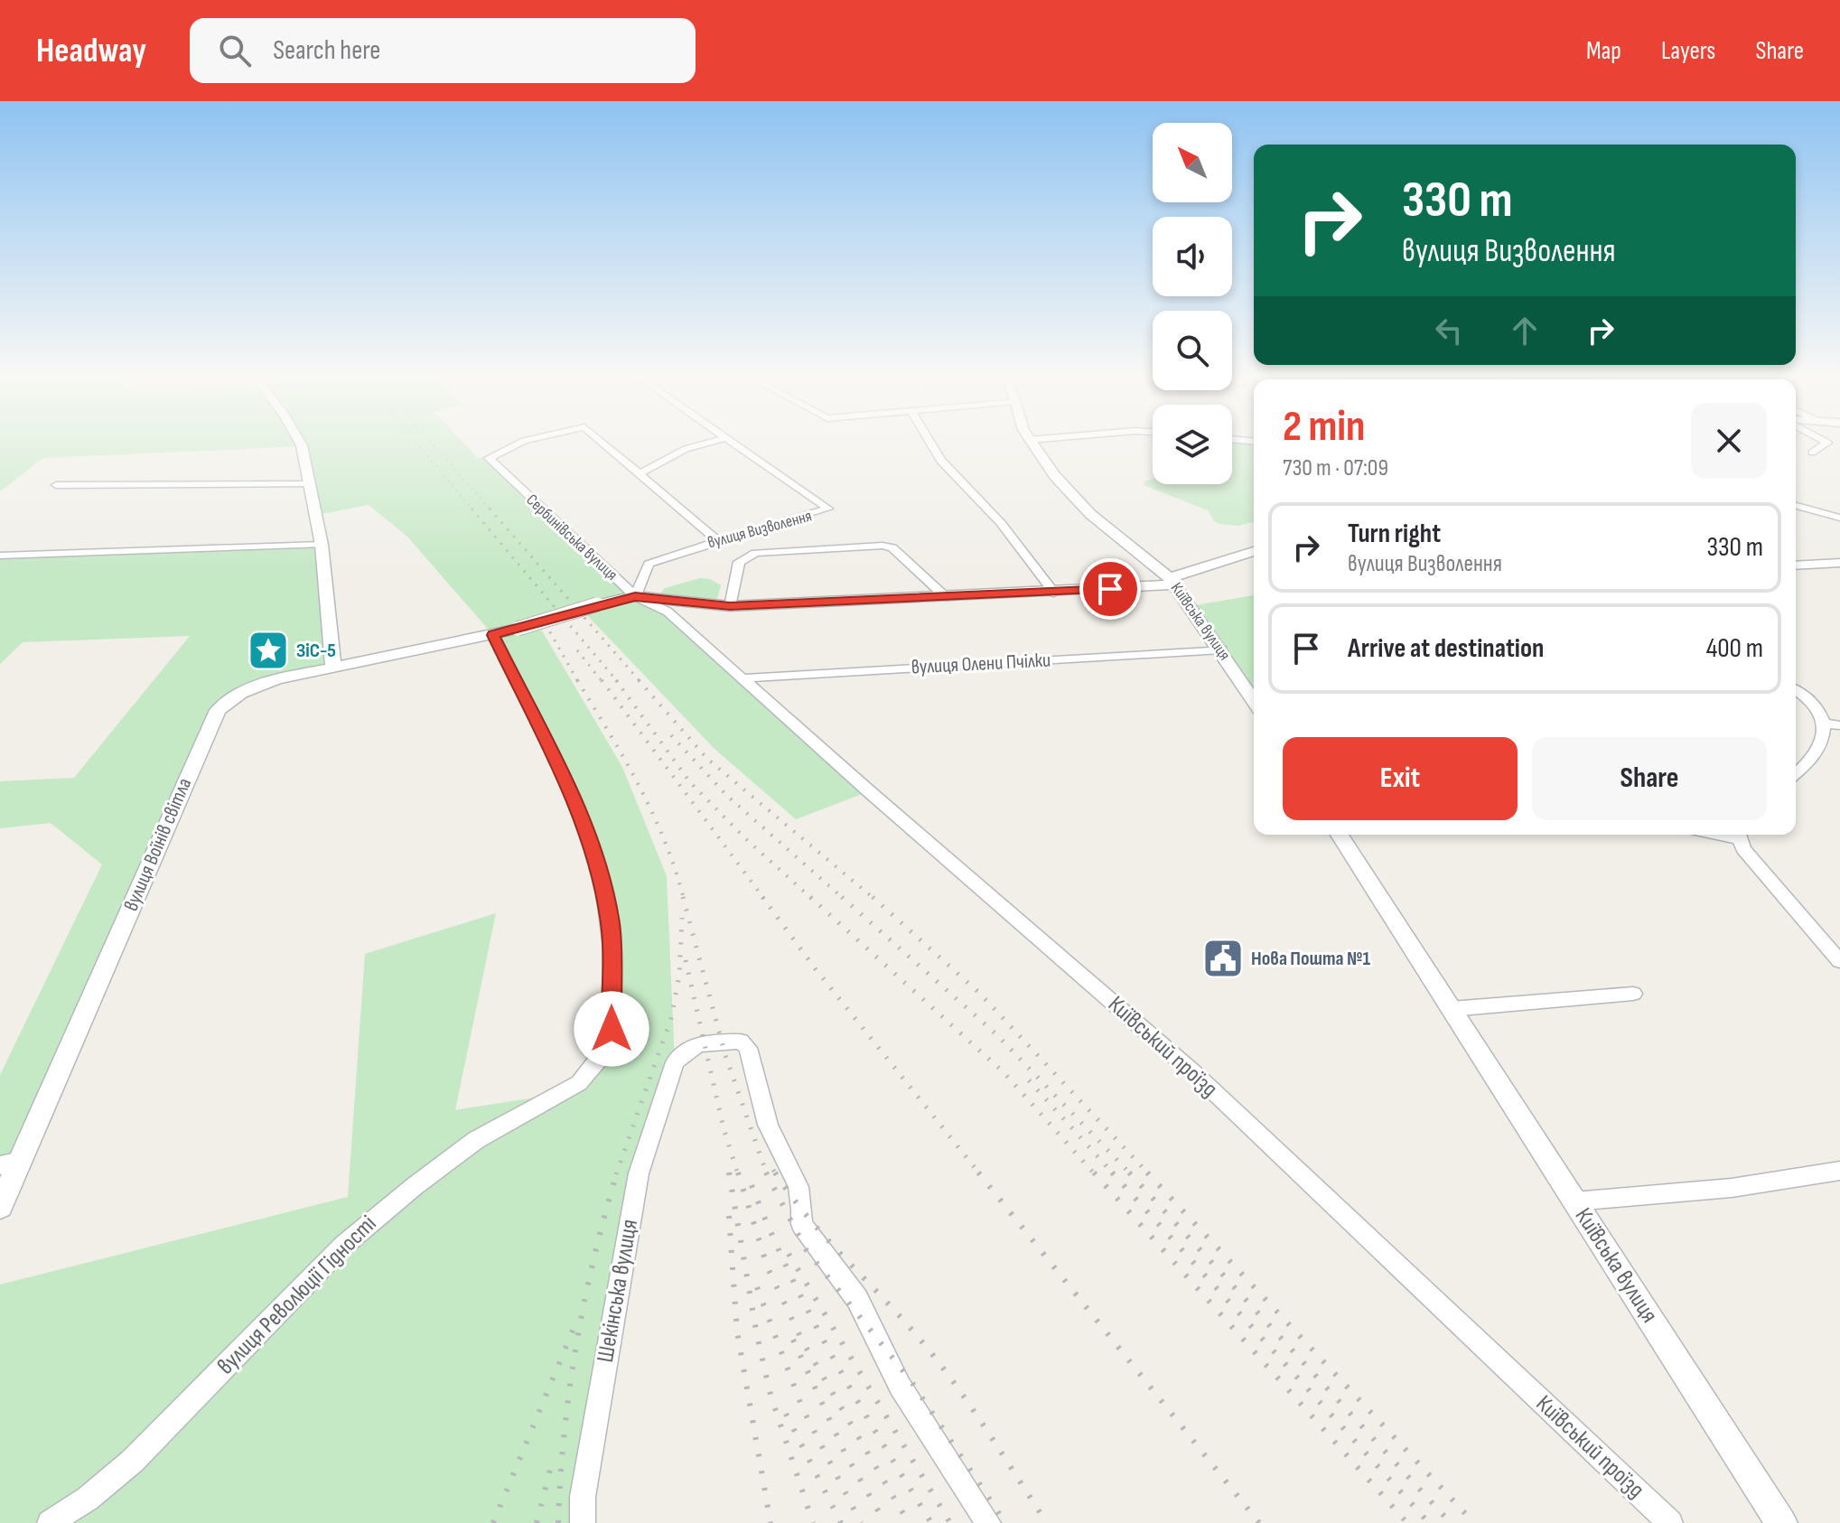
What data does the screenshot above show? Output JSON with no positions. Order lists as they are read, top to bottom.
{
  "streets": {
    "street": [
      "вулиця Визволення",
      "Сербинівська вулиця",
      "Київська вулиця",
      "вулиця Олени Пчілки",
      "вулиця Воїнів світла",
      "Київський проїзд",
      "Шекінська вулиця",
      "вулиця Революції Гідності"
    ]
  },
  "crossings": [
    ["вулиця Визволення", "Сербинівська вулиця"],
    ["вулиця Визволення", "Київський проїзд"],
    ["Сербинівська вулиця", "Київський проїзд"],
    ["Київська вулиця", "вулиця Олени Пчілки"],
    ["вулиця Олени Пчілки", "Київський проїзд"]
  ],
  "places": {
    "place": ["ЗіС-5"],
    "public building": ["Нова Пошта №1"]
  },
  "north": "top left",
  "page": {
    "header": "Headway",
    "search": "Search here",
    "nav": ["Map", "Layers", "Share"],
    "turn": ["330 m", "вулиця Визволення"],
    "heading": ["2 min", "730 m · 07:09"],
    "list": [
      {
        "name": "Turn right",
        "note": "вулиця Визволення",
        "value": "330 m"
      },
      {
        "name": "Arrive at destination",
        "value": "400 m"
      }
    ],
    "buttons": ["Exit", "Share"]
  }
}
